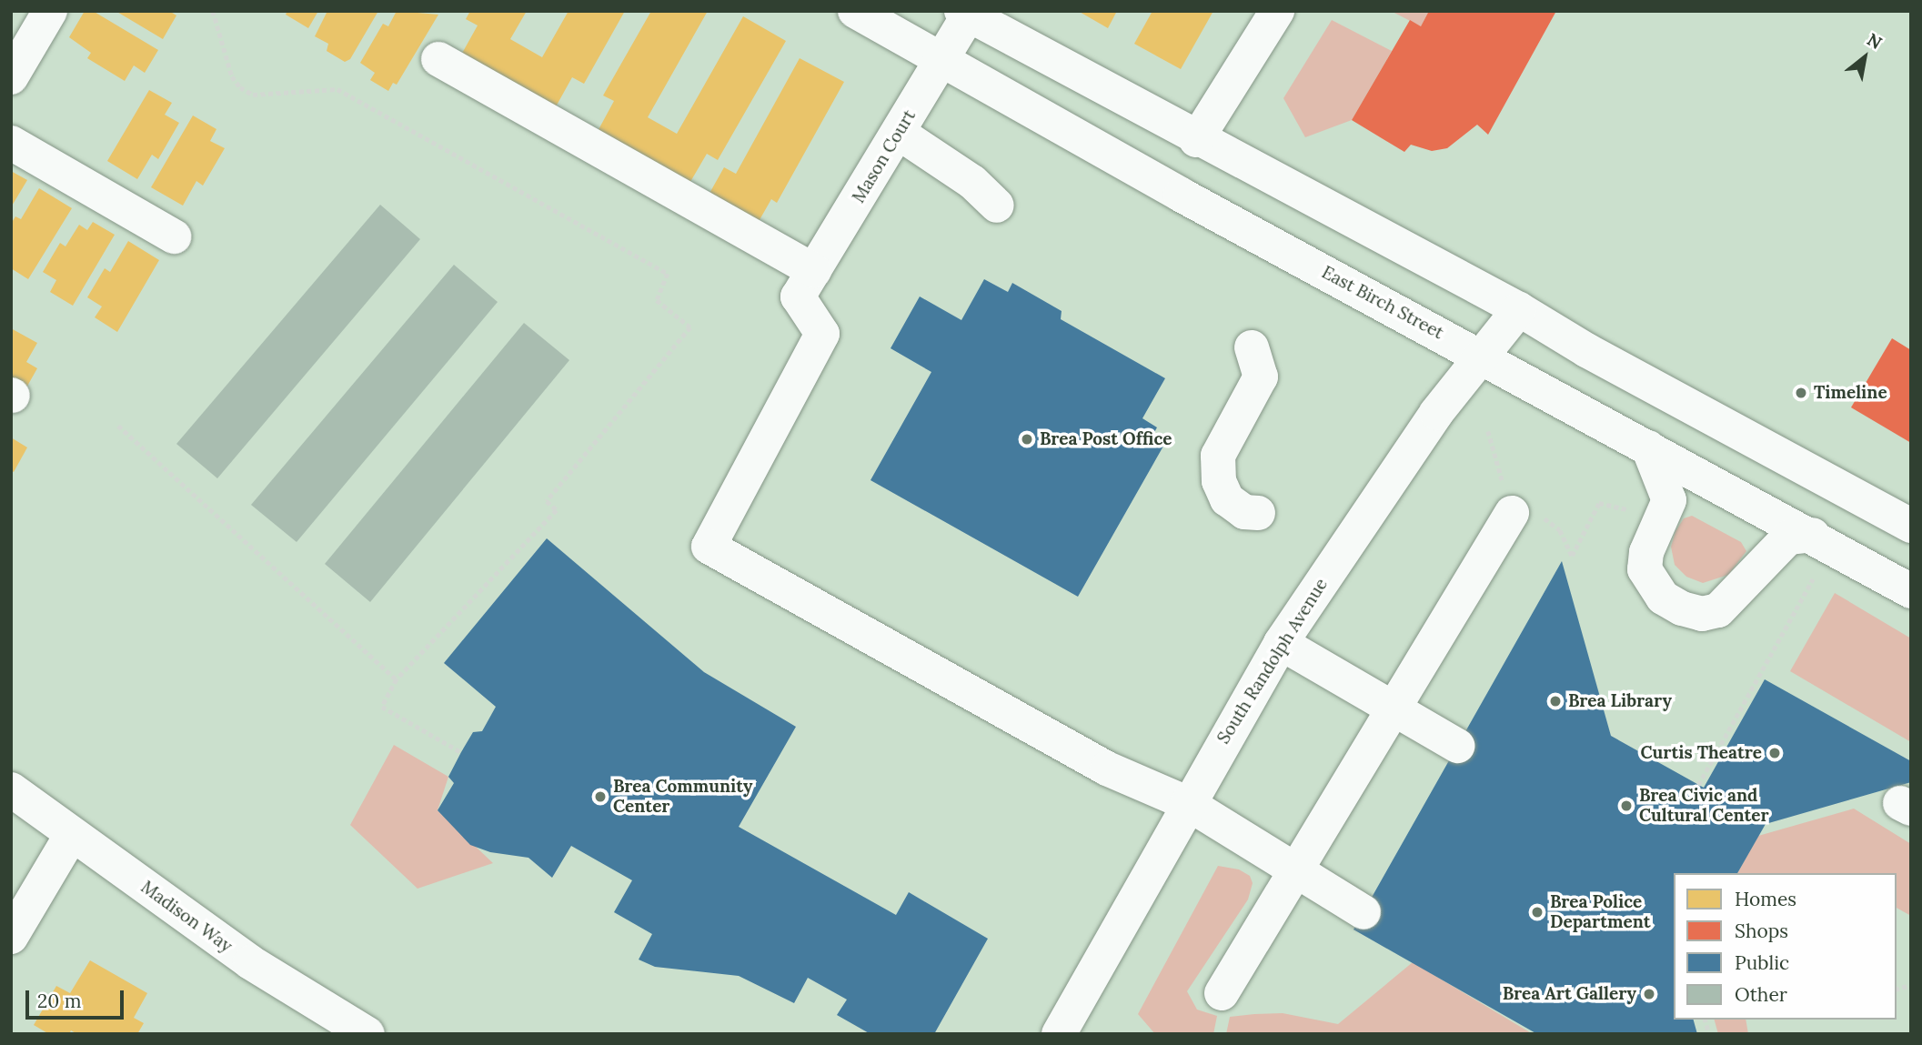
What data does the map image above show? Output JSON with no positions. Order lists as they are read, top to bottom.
{
  "streets": {
    "street": [
      "Mason Court",
      "East Birch Street",
      "South Randolph Avenue",
      "Madison Way"
    ]
  },
  "crossings": [
    ["Mason Court", "East Birch Street"],
    ["East Birch Street", "South Randolph Avenue"]
  ],
  "places": [
    "Timeline",
    "Brea Post Office",
    "Brea Library",
    "Curtis Theatre",
    "Brea Community Center",
    "Brea Civic and Cultural Center",
    "Brea Police Department",
    "Brea Art Gallery"
  ],
  "legend": [
    "Homes",
    "Shops",
    "Public",
    "Other"
  ],
  "scale_bar": "20 m",
  "north": "top right"
}
